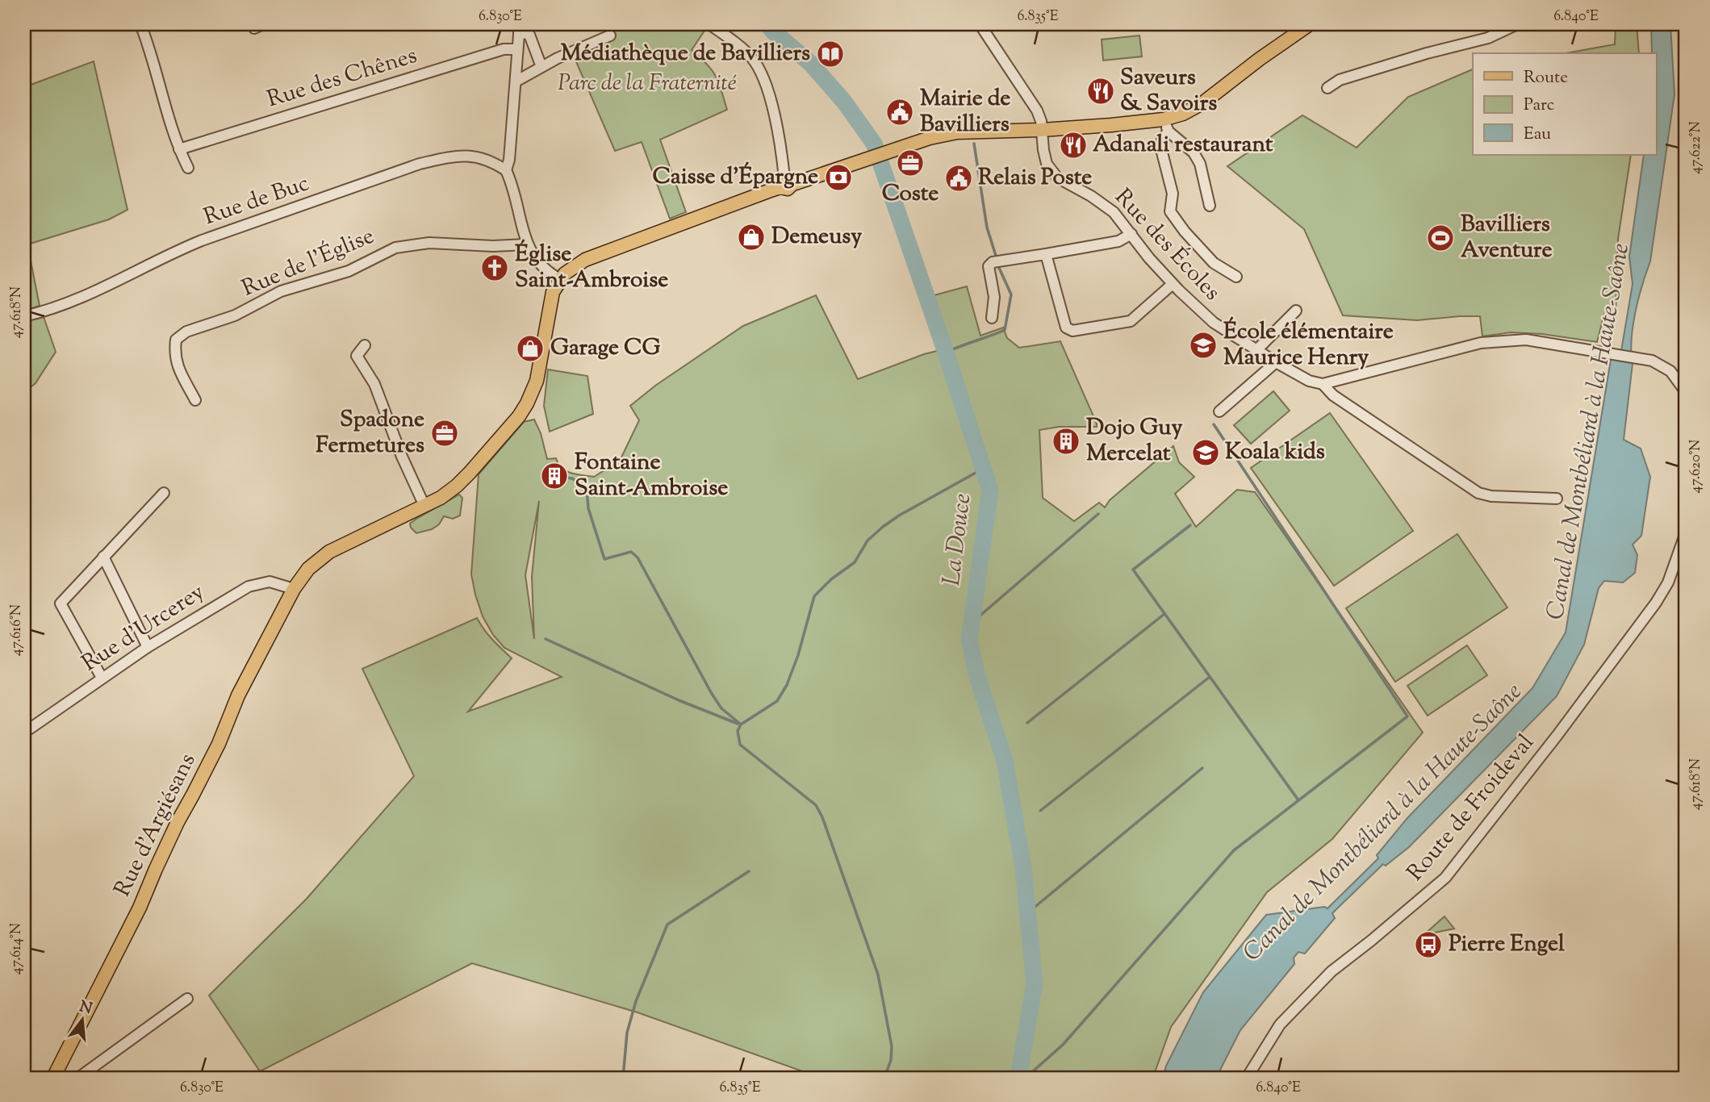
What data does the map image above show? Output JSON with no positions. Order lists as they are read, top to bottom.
{
  "streets": {
    "main road": ["Rue d'Argiésans"],
    "street": [
      "Rue des Chênes",
      "Rue de Buc",
      "Rue des Écoles",
      "Rue de l'Église",
      "Rue d'Urcerey",
      "Route de Froideval"
    ]
  },
  "crossings": [
    ["Rue d'Urcerey", "Rue d'Argiésans"]
  ],
  "water": ["Canal de Montbéliard à la Haute-Saône", "La Douce"],
  "parks": ["Parc de la Fraternité"],
  "places": {
    "library": ["Médiathèque de Bavilliers"],
    "restaurant": ["Saveurs & Savoirs", "Adanali restaurant"],
    "public building": ["Mairie de Bavilliers", "Relais Poste"],
    "office": ["Coste", "Spadone Fermetures"],
    "bank": ["Caisse d'Épargne"],
    "shop": ["Demeusy", "Garage CG"],
    "sports": ["Bavilliers Aventure"],
    "church": ["Église Saint-Ambroise"],
    "school or university": ["École élémentaire Maurice Henry", "Koala kids"],
    "building": ["Dojo Guy Mercelat", "Fontaine Saint-Ambroise"],
    "bus stop": ["Pierre Engel"]
  },
  "legend": ["Route", "Parc", "Eau"],
  "north": "top",
  "coordinates": [
    "6.830°E",
    "6.835°E",
    "6.840°E",
    "47.622°N",
    "47.618°N",
    "47.620°N",
    "47.616°N",
    "47.614°N"
  ]
}
